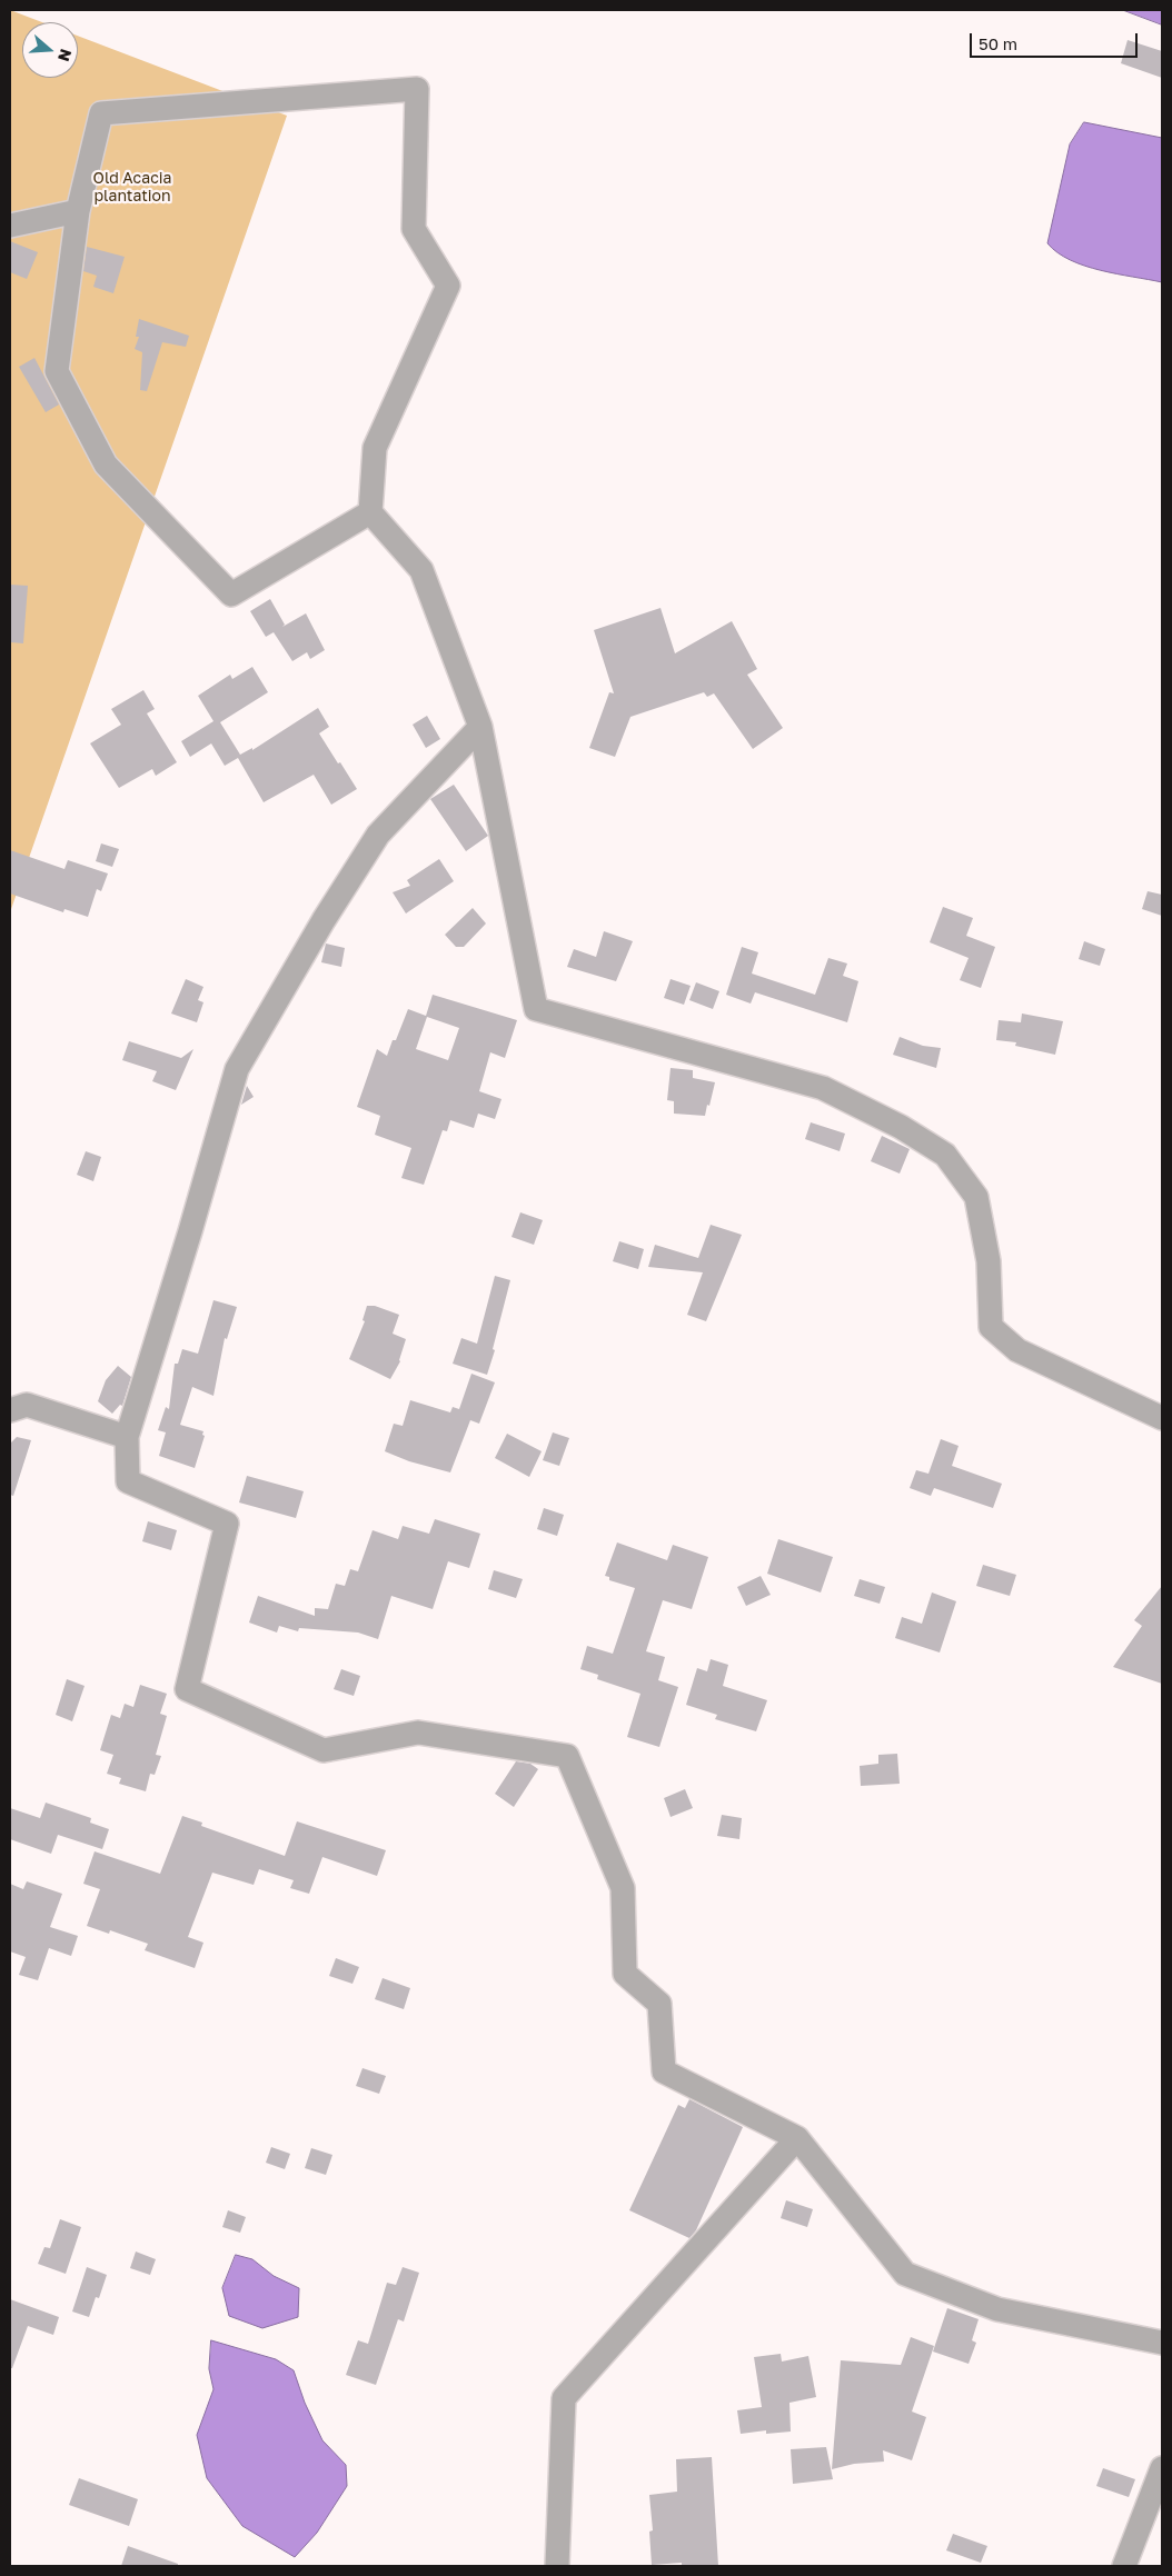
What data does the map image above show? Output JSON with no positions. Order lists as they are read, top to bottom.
{
  "parks": ["Old Acacia plantation"],
  "scale_bar": "50 m",
  "north": "right"
}
